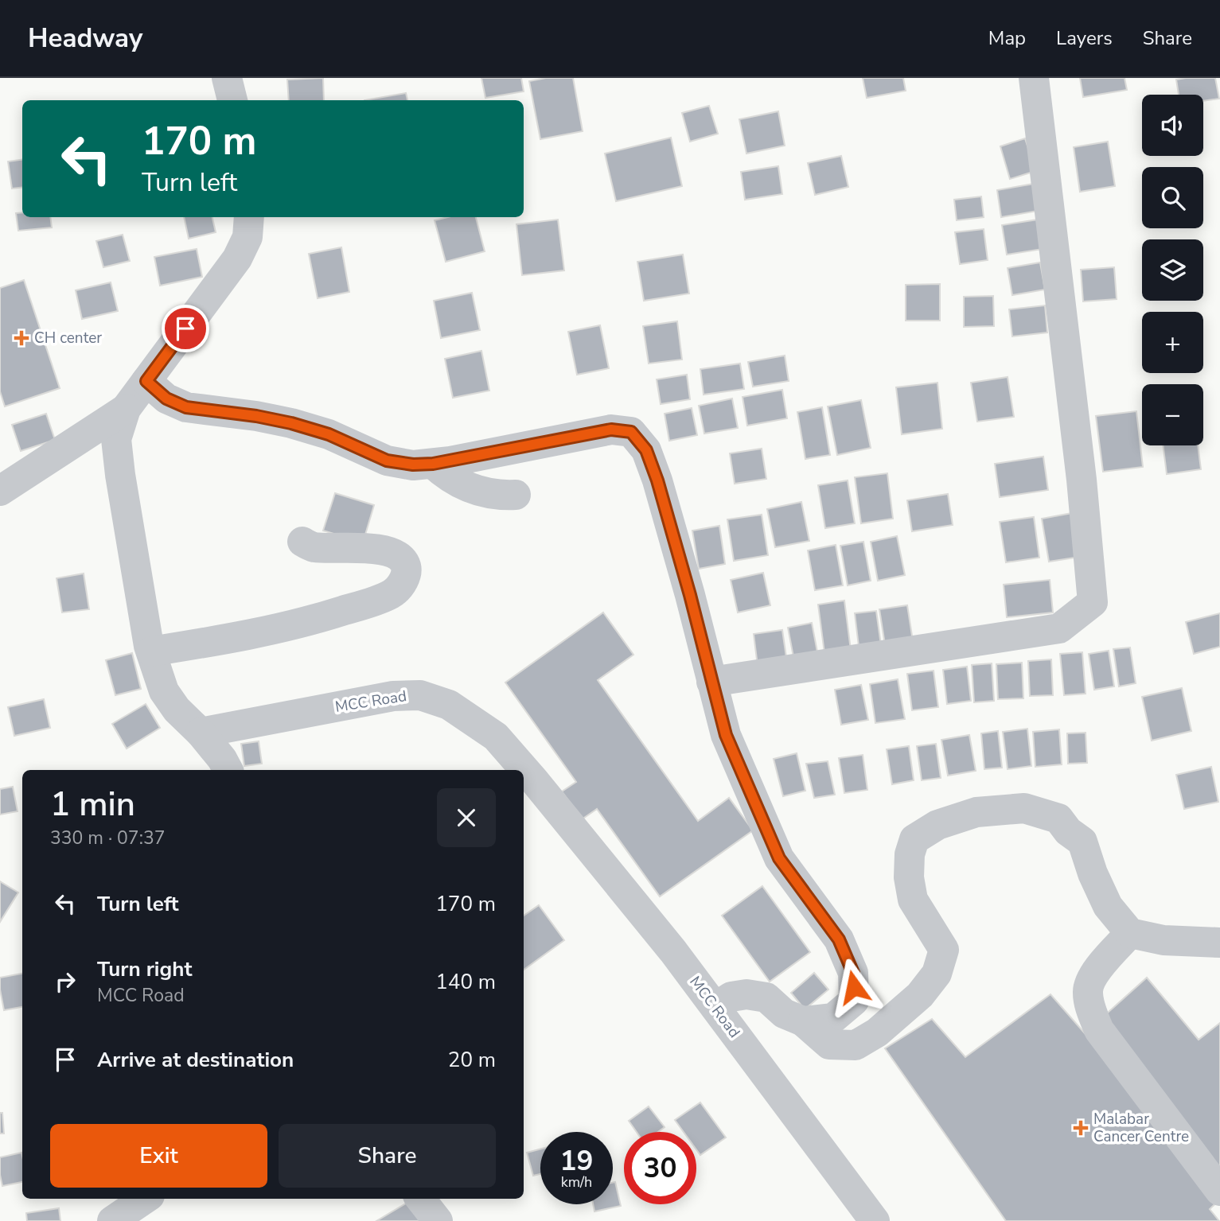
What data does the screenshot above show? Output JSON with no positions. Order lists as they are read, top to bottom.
{
  "streets": {
    "street": ["MCC Road"]
  },
  "places": {
    "health": ["CH center", "Malabar Cancer Centre"]
  },
  "page": {
    "header": "Headway",
    "nav": ["Map", "Layers", "Share"],
    "map_buttons": ["+", "−"],
    "turn": ["170 m", "Turn left"],
    "heading": ["1 min", "330 m · 07:37"],
    "list": [
      {
        "name": "Turn left",
        "value": "170 m"
      },
      {
        "name": "Turn right",
        "note": "MCC Road",
        "value": "140 m"
      },
      {
        "name": "Arrive at destination",
        "value": "20 m"
      }
    ],
    "buttons": ["Exit", "Share"],
    "speed": "19 km/h",
    "limit": "30"
  }
}
